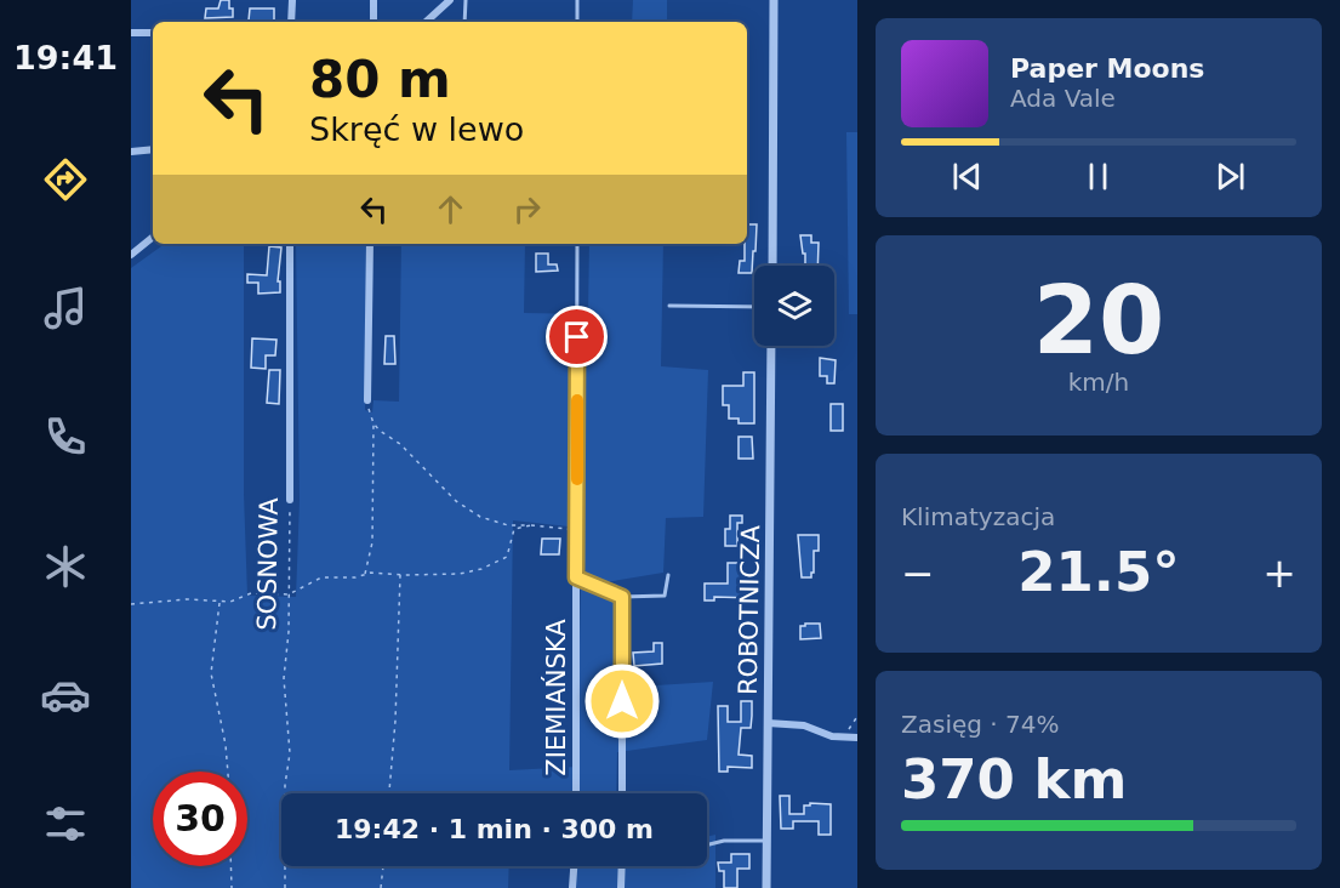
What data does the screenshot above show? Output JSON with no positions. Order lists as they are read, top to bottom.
{
  "streets": {
    "street": ["SOSNOWA", "ROBOTNICZA", "ZIEMIAŃSKA"]
  },
  "page": {
    "tabs": "19:41",
    "turn": ["80 m", "Skręć w lewo"],
    "song": ["Paper Moons", "Ada Vale"],
    "tile": [
      ["20", "km/h"],
      "Klimatyzacja",
      ["Zasięg · 74%", "370 km"]
    ],
    "heat": ["−", "21.5°", "+"],
    "limit": "30",
    "trip": "19:42 · 1 min · 300 m"
  }
}
